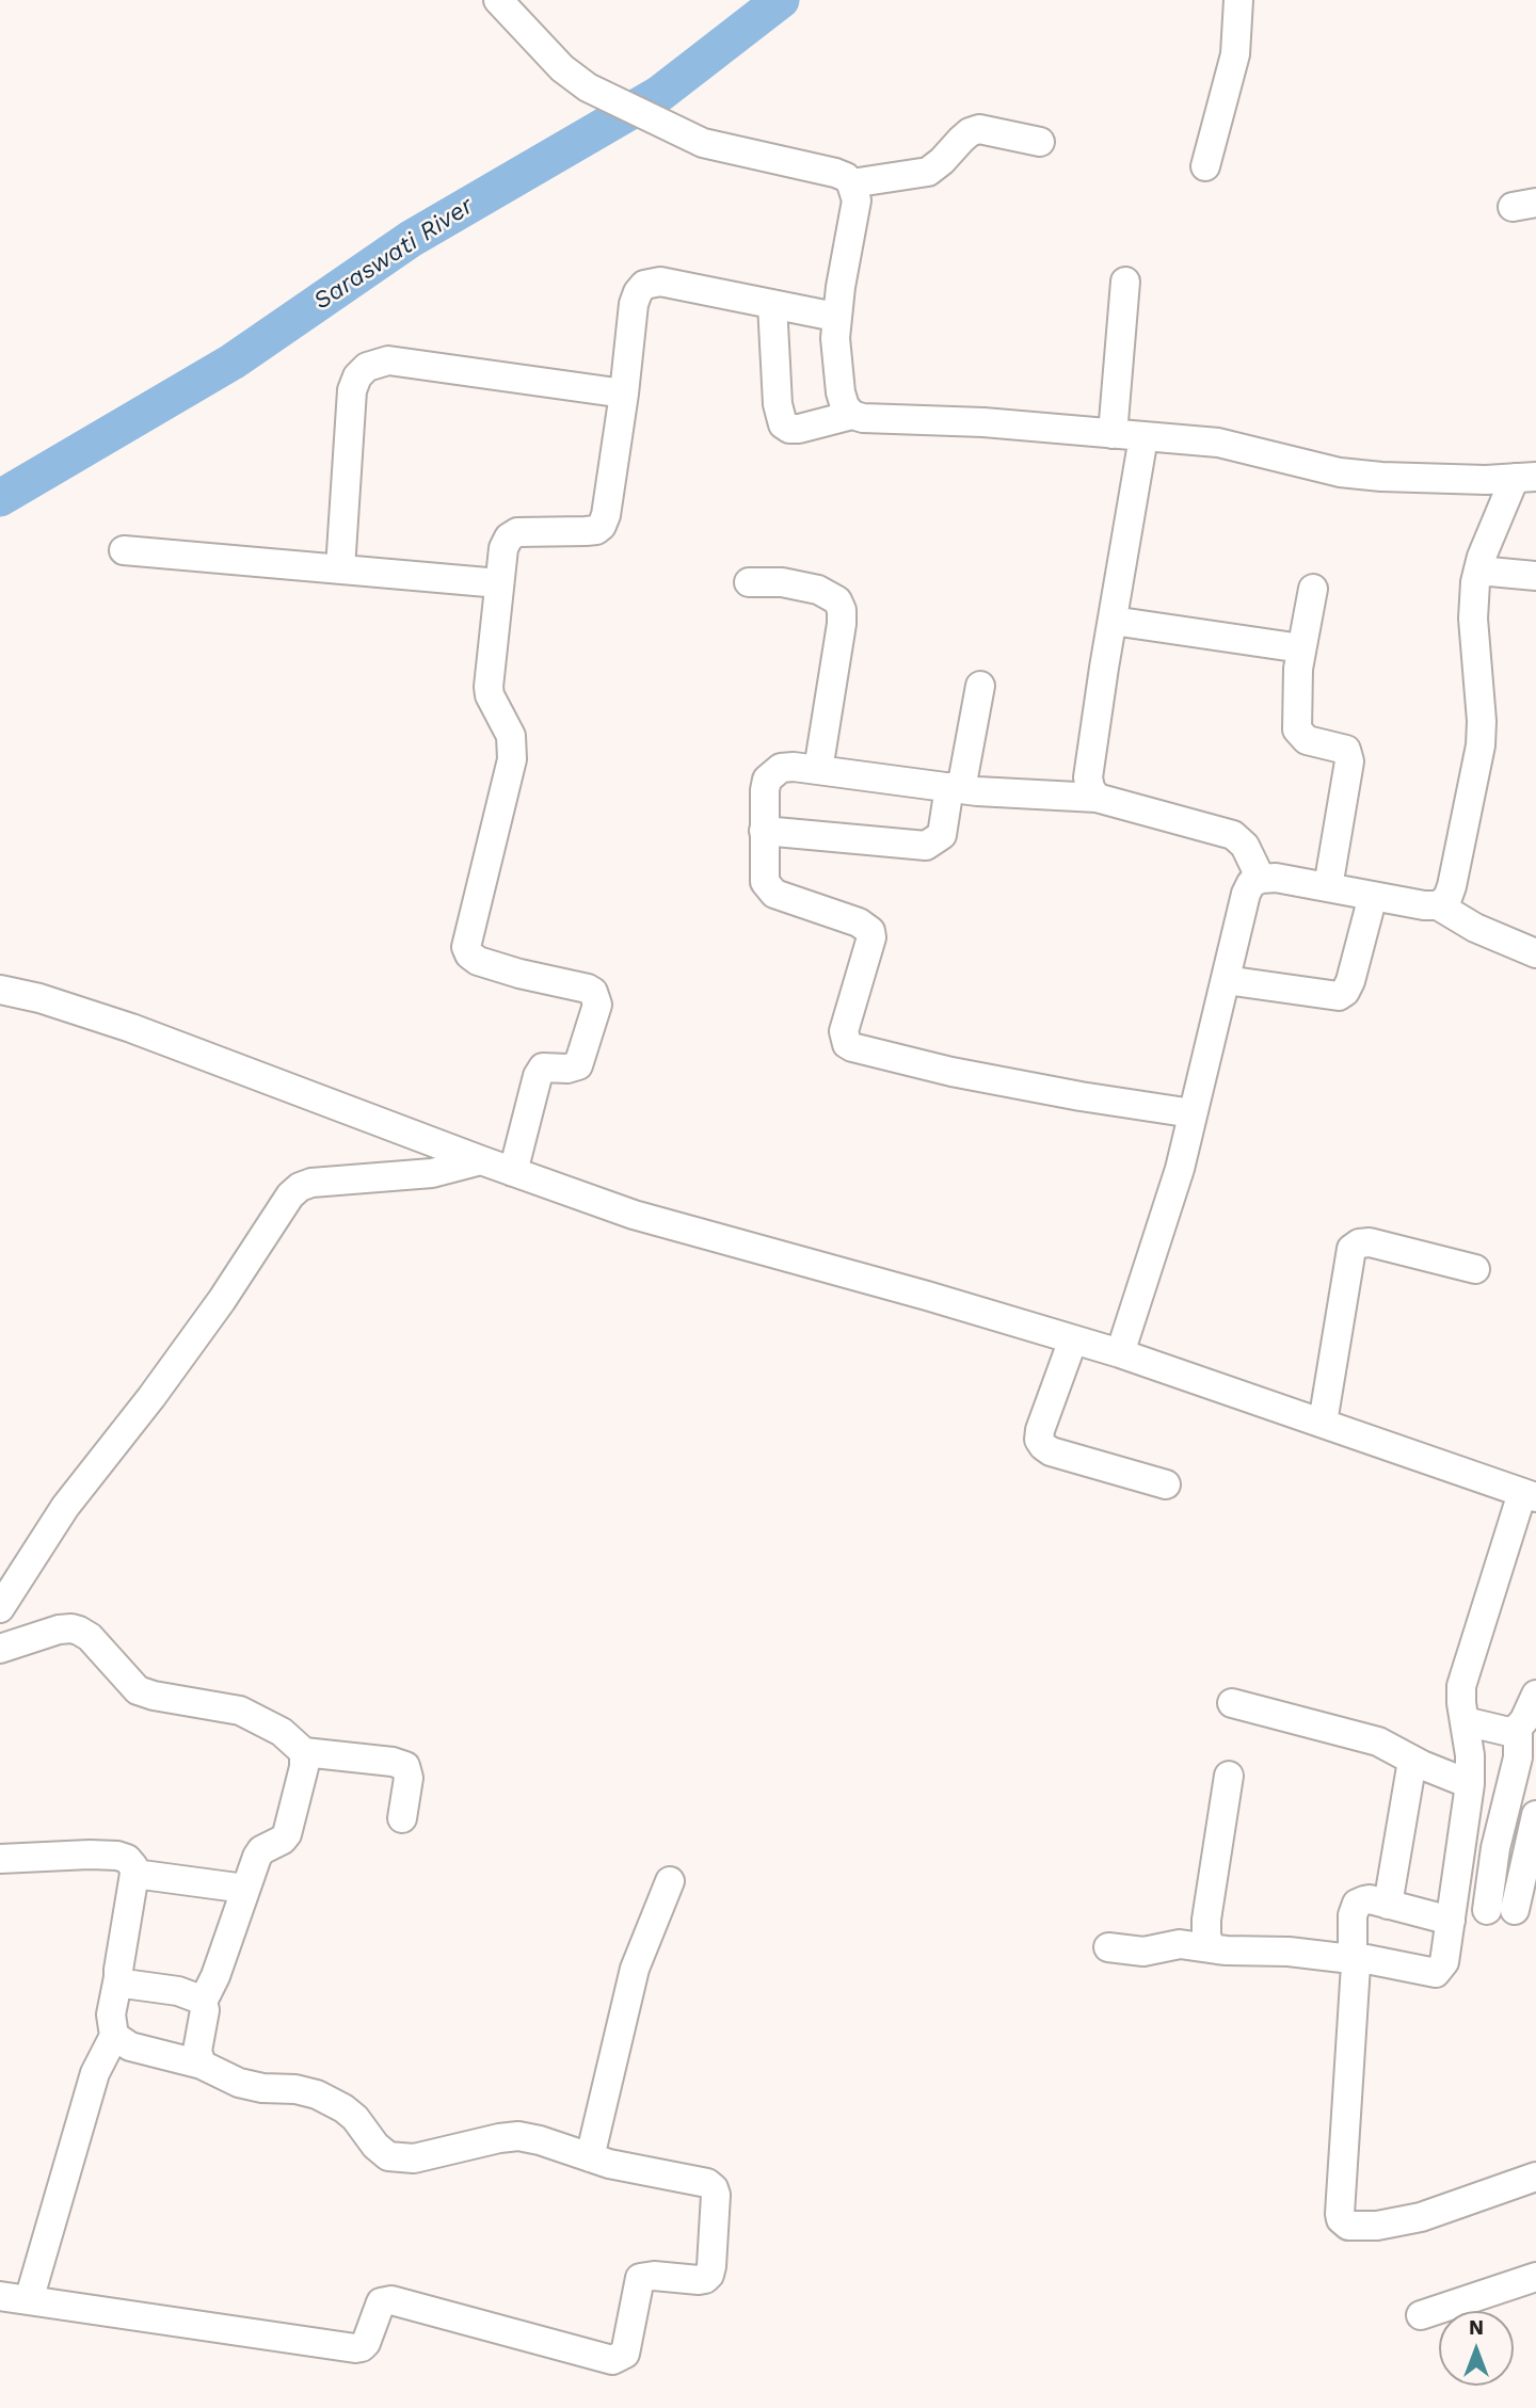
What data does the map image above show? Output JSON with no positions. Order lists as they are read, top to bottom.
{
  "water": ["Saraswati River"],
  "north": "top"
}
